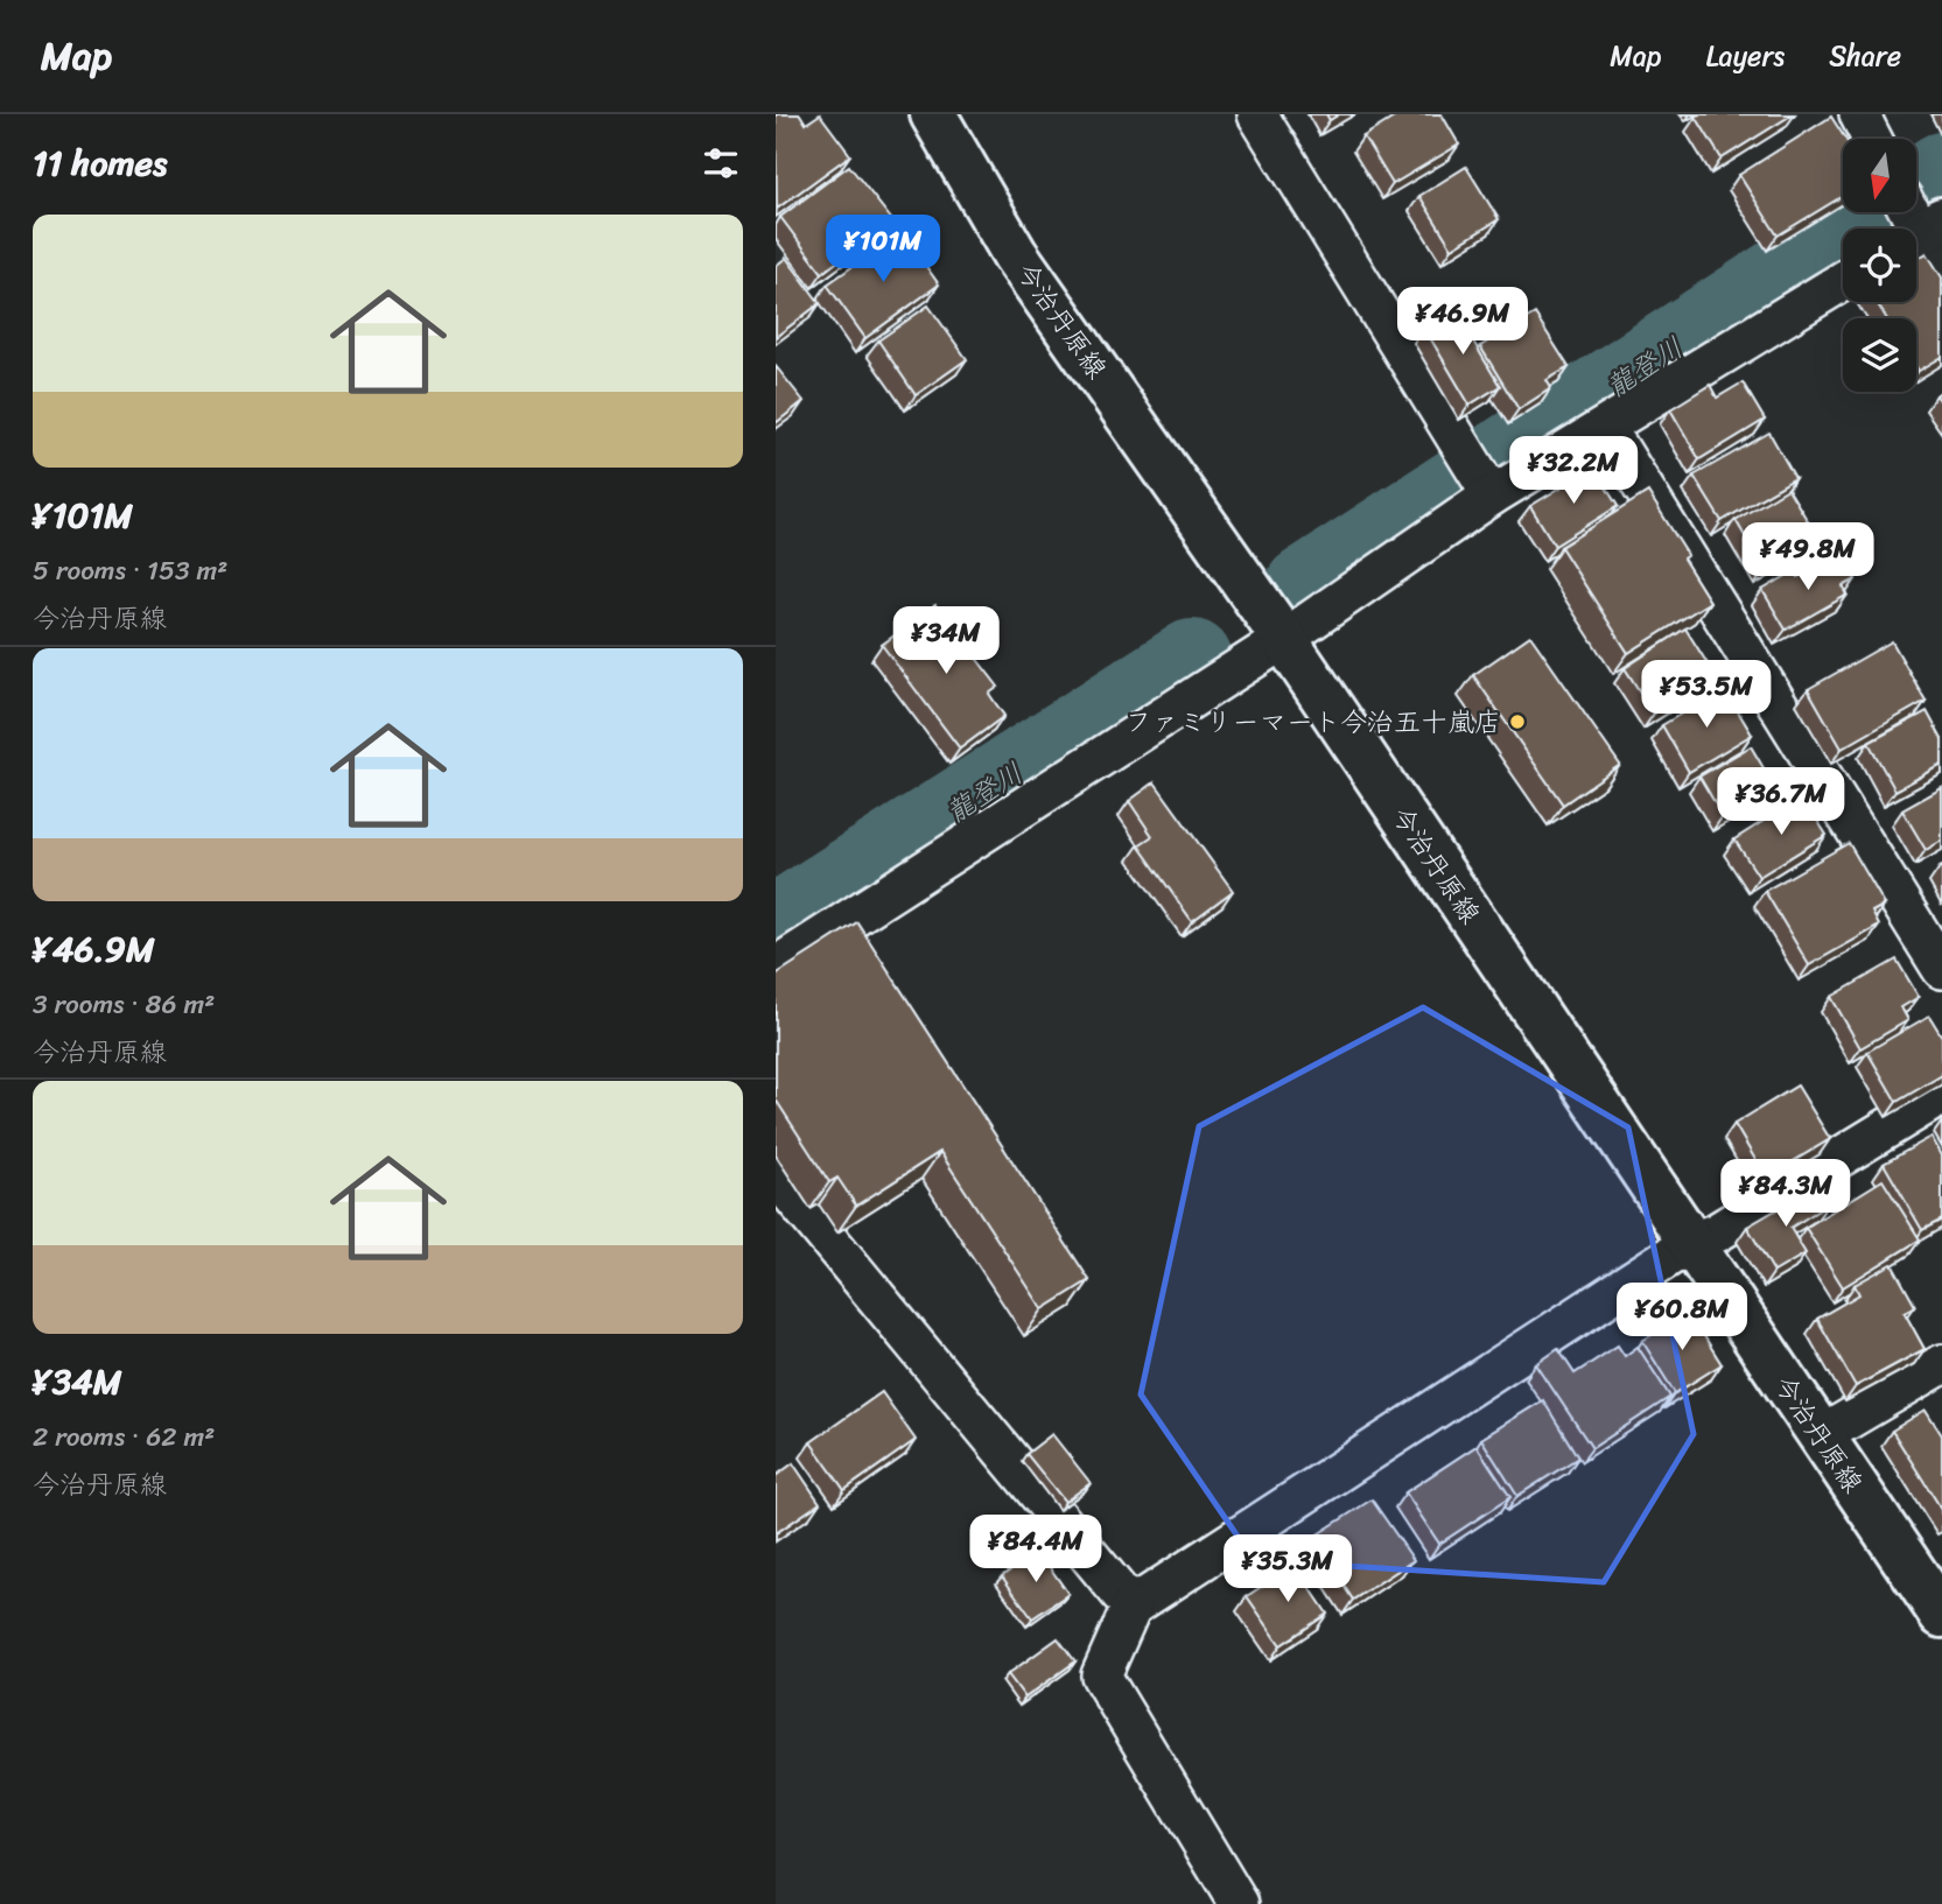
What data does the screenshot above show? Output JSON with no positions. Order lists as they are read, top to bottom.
{
  "streets": {
    "main road": ["今治丹原線"]
  },
  "water": ["龍登川"],
  "places": ["ファミリーマート今治五十嵐店"],
  "north": "bottom",
  "page": {
    "header": "Map",
    "nav": ["Map", "Layers", "Share"],
    "heading": "11 homes",
    "list": [
      {
        "name": "¥101M",
        "note": "5 rooms · 153 m² · 今治丹原線"
      },
      {
        "name": "¥46.9M",
        "note": "3 rooms · 86 m² · 今治丹原線"
      },
      {
        "name": "¥34M",
        "note": "2 rooms · 62 m² · 今治丹原線"
      }
    ],
    "price": [
      "¥101M",
      "¥46.9M",
      "¥32.2M",
      "¥49.8M",
      "¥34M",
      "¥53.5M",
      "¥36.7M",
      "¥84.3M",
      "¥60.8M",
      "¥84.4M",
      "¥35.3M"
    ]
  }
}
